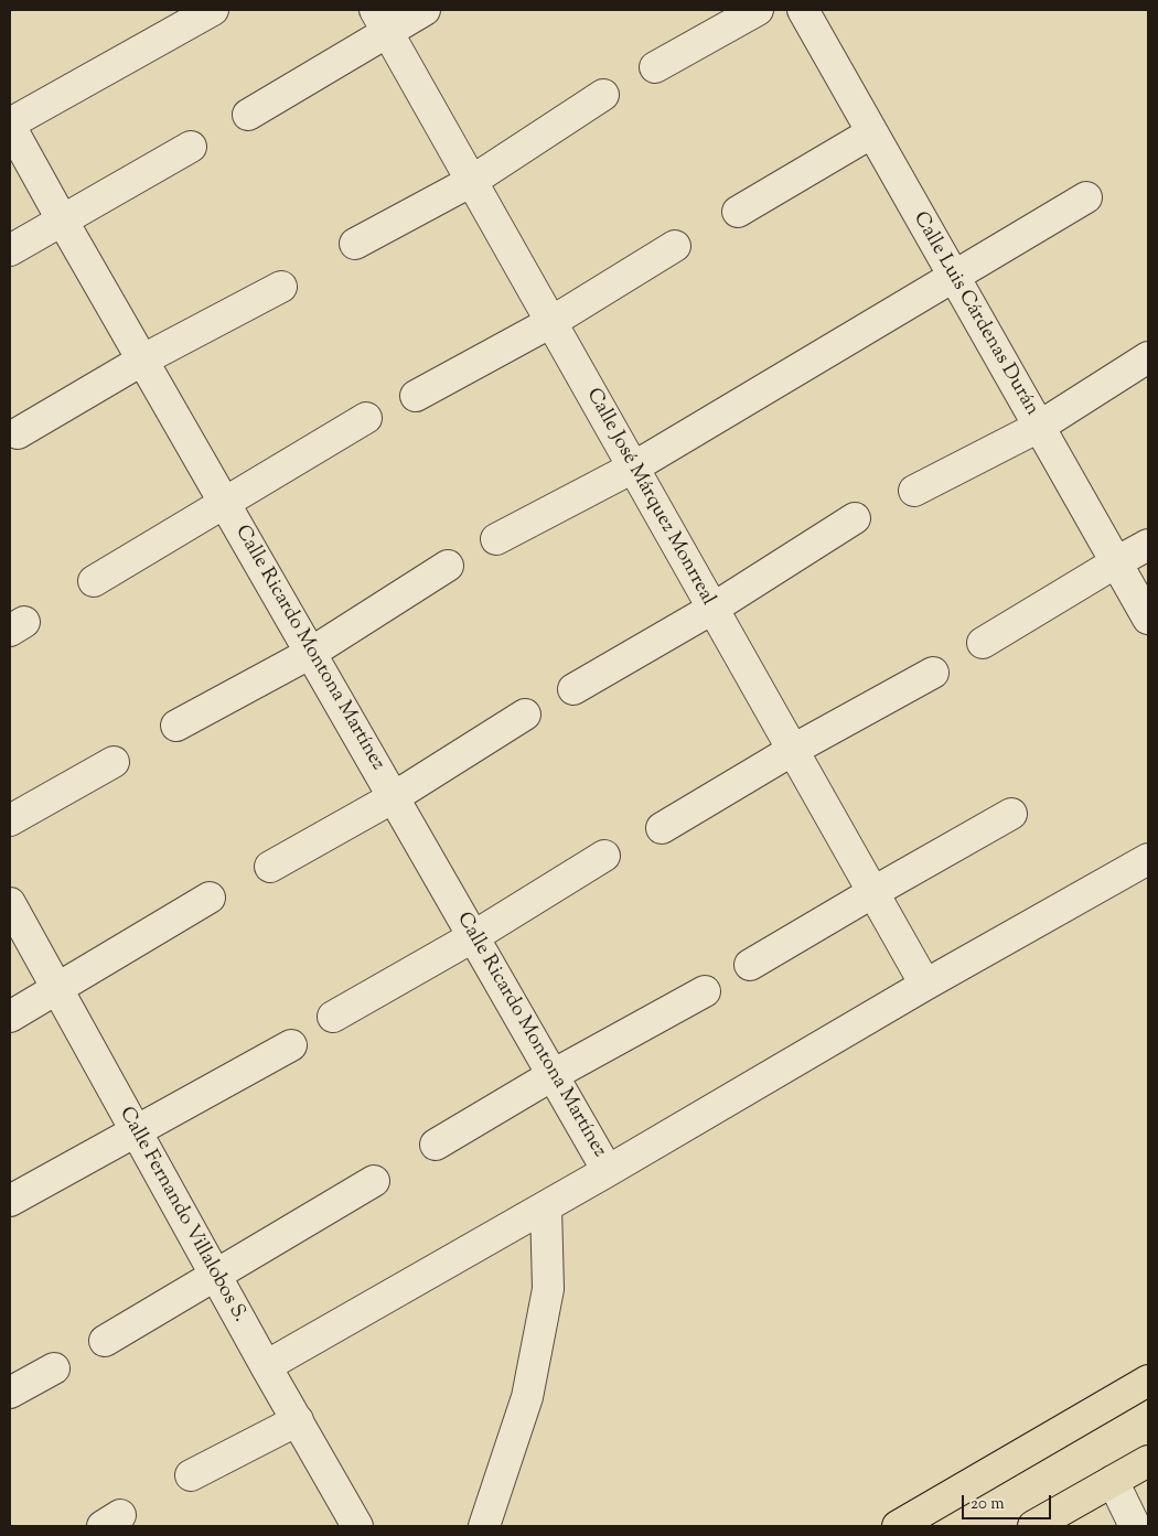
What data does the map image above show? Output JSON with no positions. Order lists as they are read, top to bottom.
{
  "streets": {
    "street": [
      "Calle Luis Cárdenas Durán",
      "Calle José Márquez Monrreal",
      "Calle Ricardo Montona Martínez",
      "Calle Fernando Villalobos S."
    ]
  },
  "scale_bar": "20 m"
}
